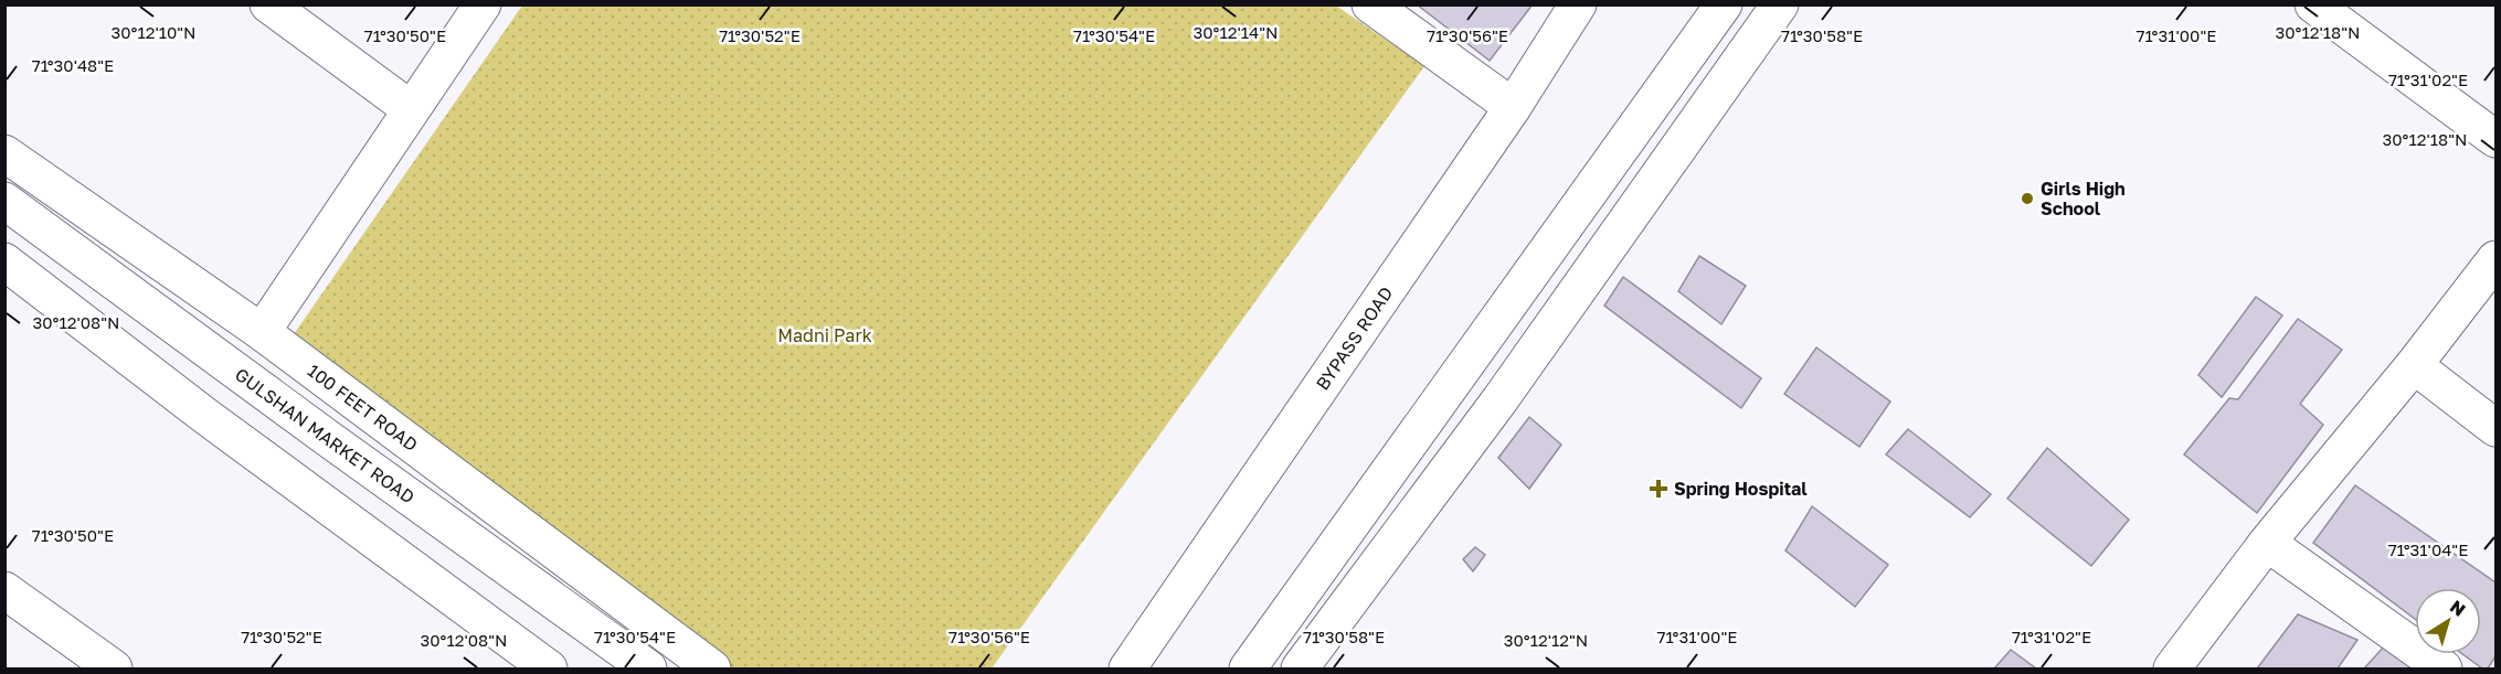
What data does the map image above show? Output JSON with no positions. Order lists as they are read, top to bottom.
{
  "streets": {
    "main road": ["BYPASS ROAD", "100 FEET ROAD", "GULSHAN MARKET ROAD"]
  },
  "parks": ["Madni Park"],
  "places": {
    "other": ["Girls High School"],
    "health": ["Spring Hospital"]
  },
  "north": "top right",
  "coordinates": [
    "30°12'14\"N",
    "30°12'10\"N",
    "30°12'18\"N",
    "71°30'50\"E",
    "71°30'52\"E",
    "71°30'54\"E",
    "71°30'56\"E",
    "71°30'58\"E",
    "71°31'00\"E",
    "71°30'48\"E",
    "71°31'02\"E",
    "30°12'08\"N",
    "71°31'04\"E",
    "30°12'12\"N"
  ]
}
